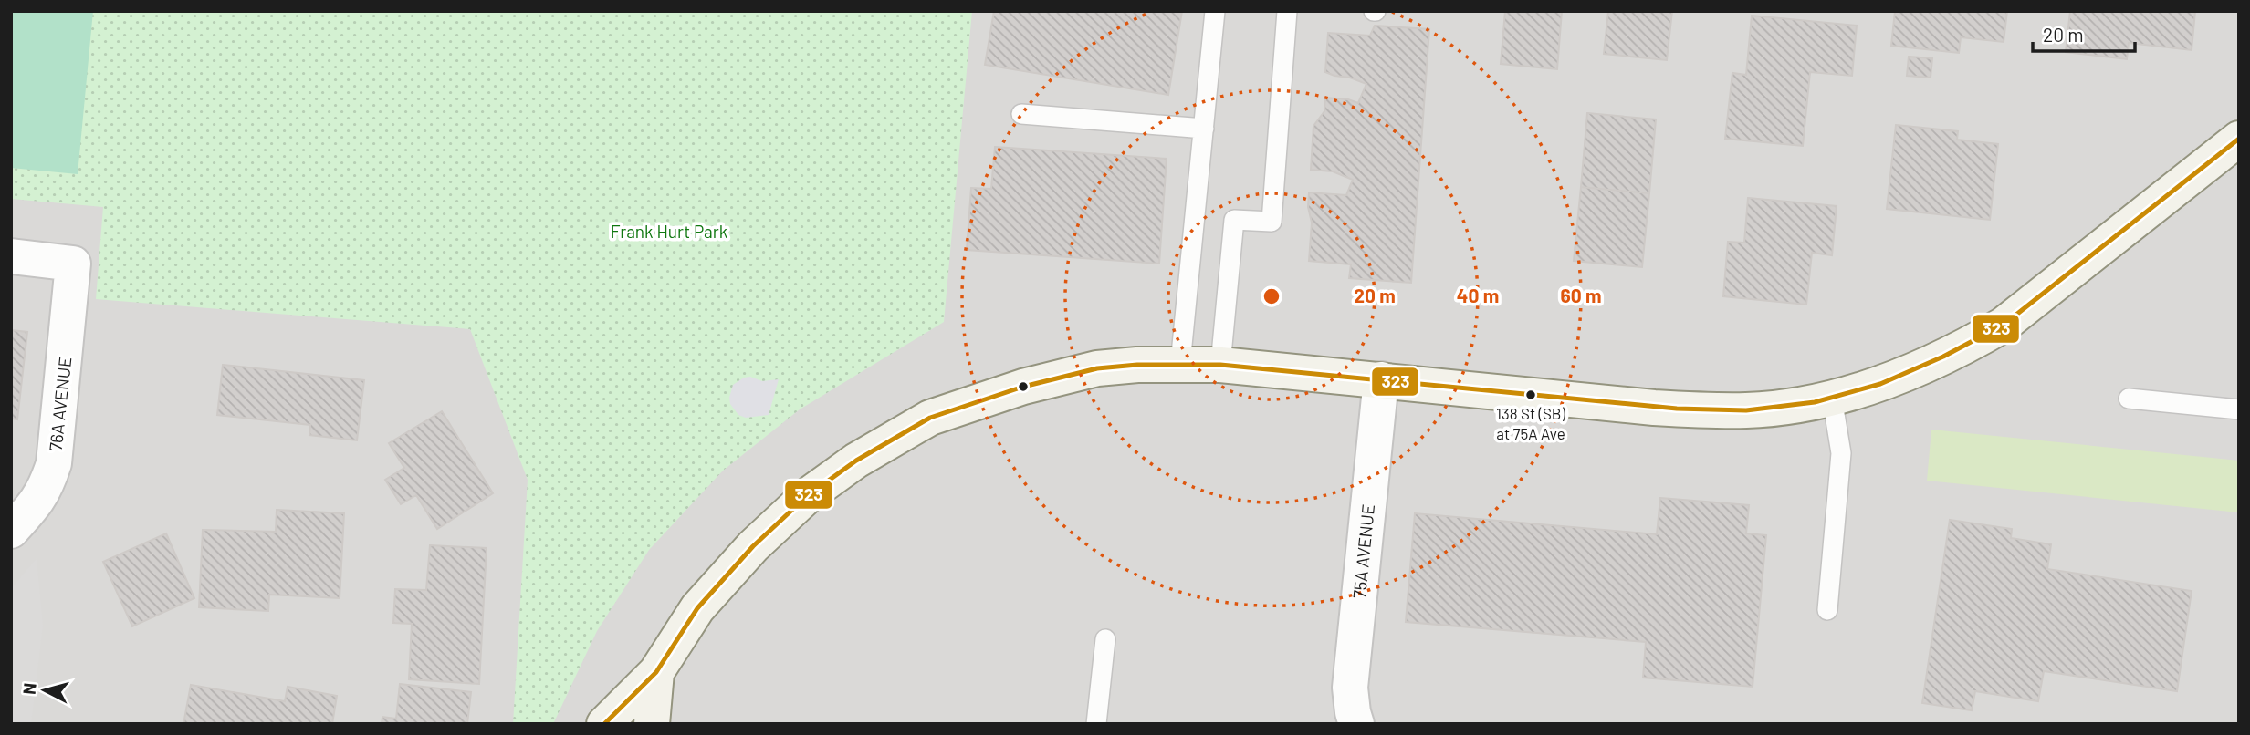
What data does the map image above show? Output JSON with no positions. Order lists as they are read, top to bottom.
{
  "streets": {
    "street": ["76A AVENUE", "75A AVENUE"]
  },
  "parks": ["Frank Hurt Park"],
  "places": ["138 St (SB) at 75A Ave"],
  "lines": ["transit line 323"],
  "scale_bar": "20 m",
  "north": "left",
  "rings": ["20 m", "40 m", "60 m"]
}
